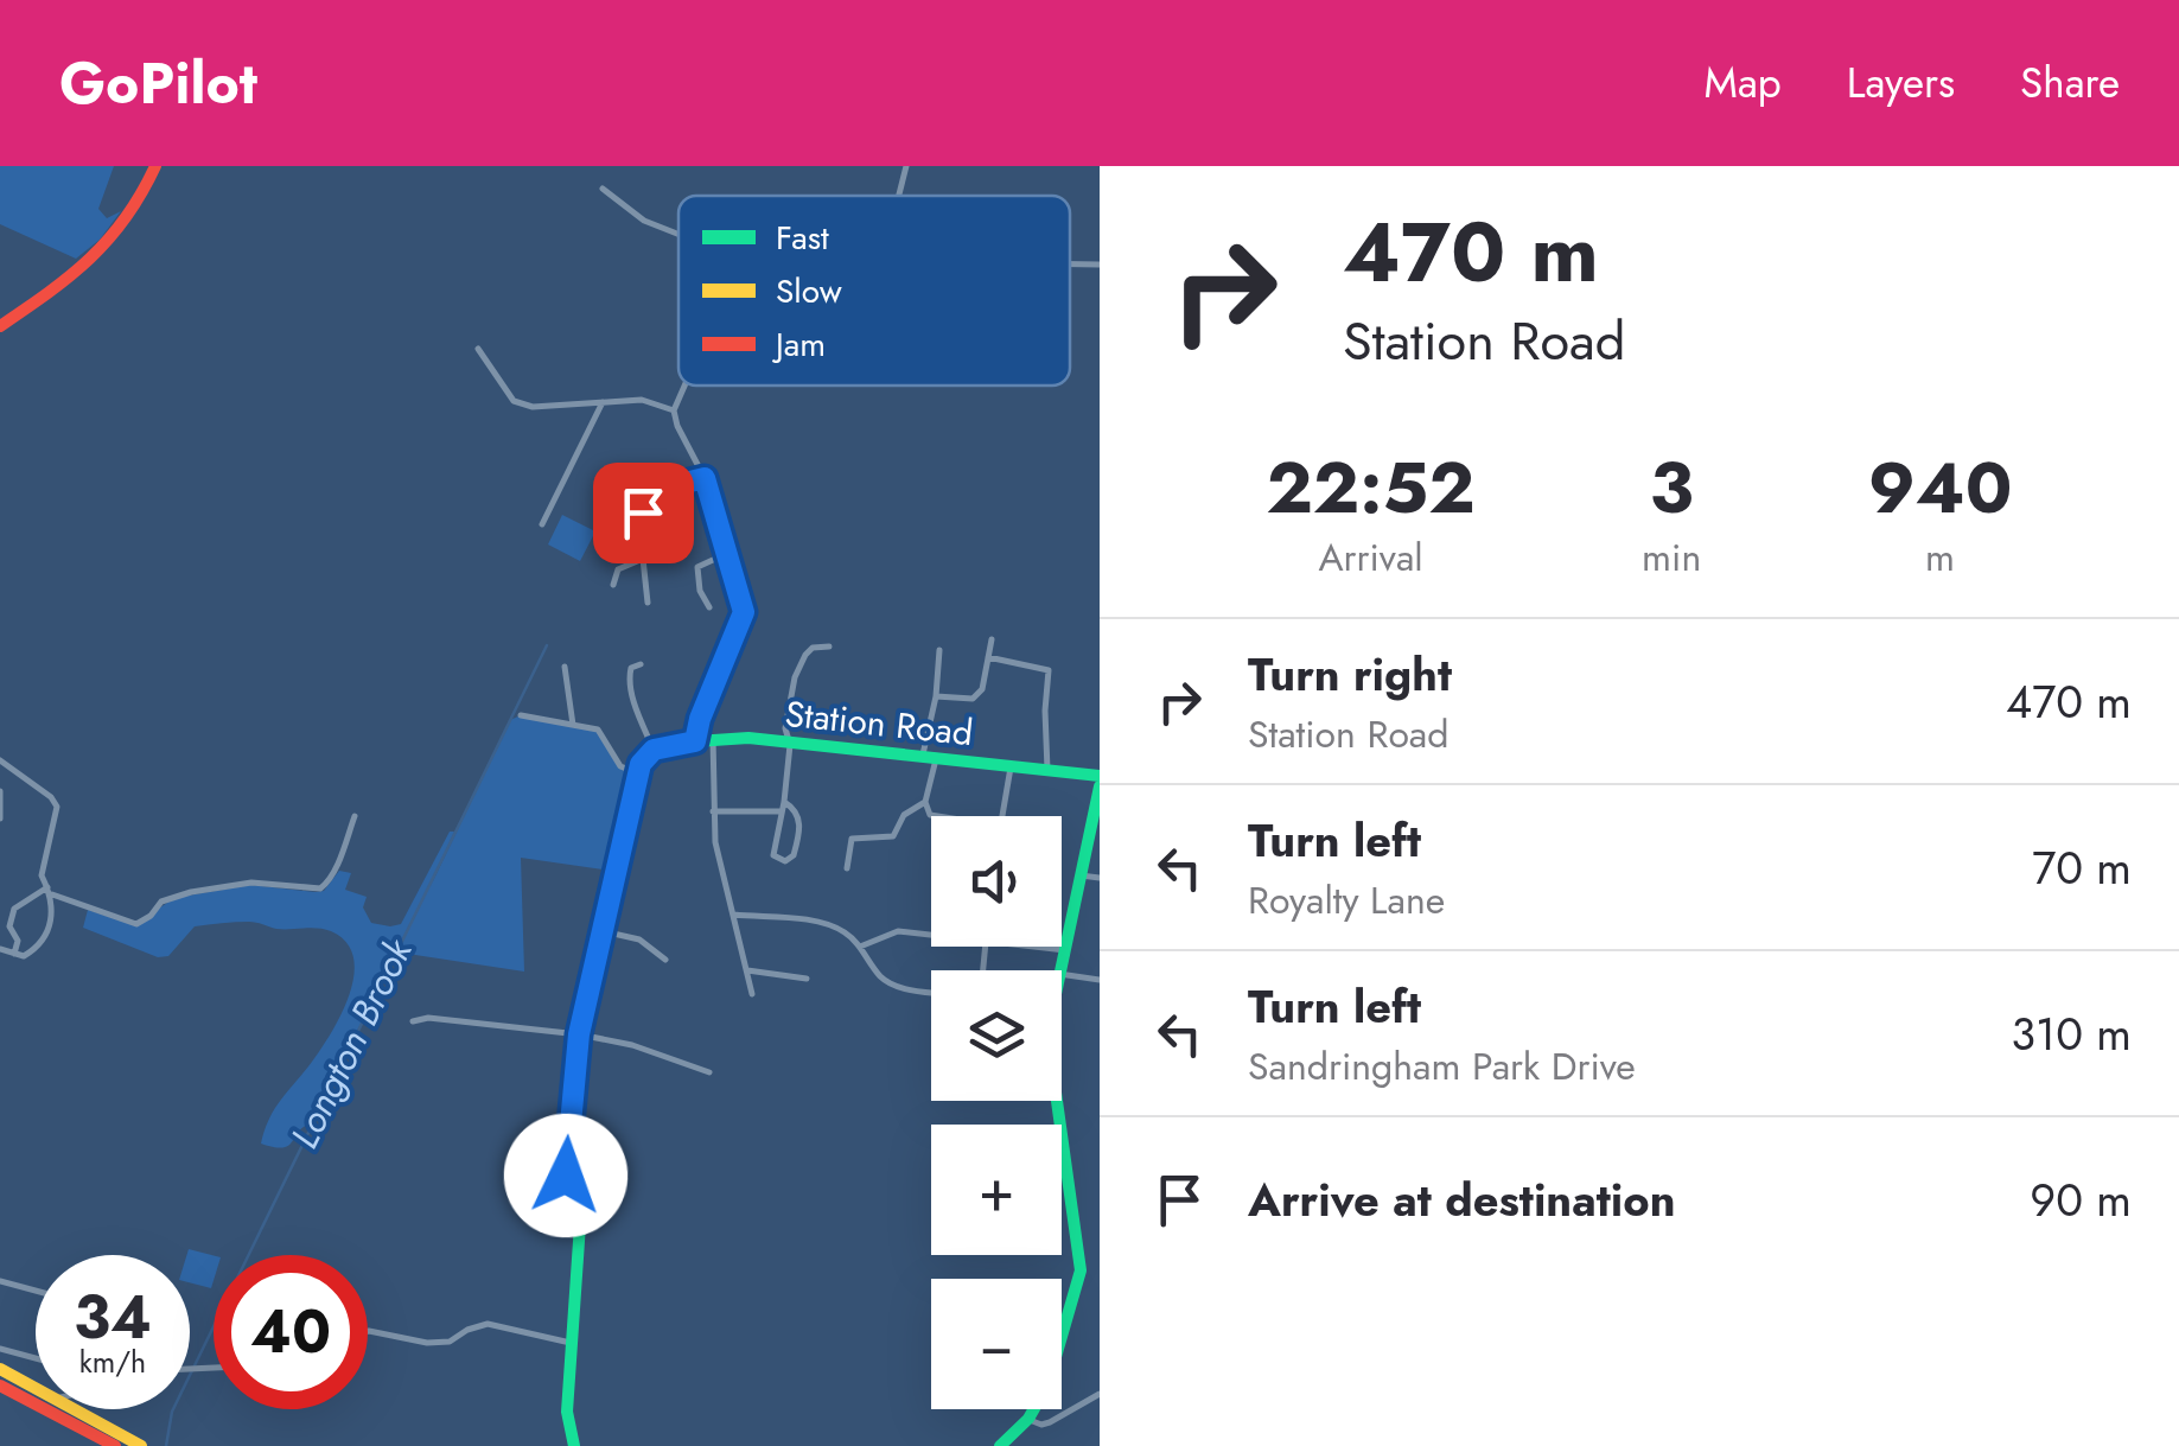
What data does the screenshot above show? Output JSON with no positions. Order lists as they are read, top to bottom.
{
  "streets": {
    "main road": ["Station Road"]
  },
  "water": ["Longton Brook"],
  "legend": ["Fast", "Slow", "Jam"],
  "page": {
    "header": "GoPilot",
    "nav": ["Map", "Layers", "Share"],
    "turn": ["470 m", "Station Road"],
    "eta": [
      "22:52",
      "Arrival",
      "3",
      "min",
      "940",
      "m"
    ],
    "list": [
      {
        "name": "Turn right",
        "note": "Station Road",
        "value": "470 m"
      },
      {
        "name": "Turn left",
        "note": "Royalty Lane",
        "value": "70 m"
      },
      {
        "name": "Turn left",
        "note": "Sandringham Park Drive",
        "value": "310 m"
      },
      {
        "name": "Arrive at destination",
        "value": "90 m"
      }
    ],
    "map_buttons": ["+", "−"],
    "speed": "34 km/h",
    "limit": "40"
  }
}
